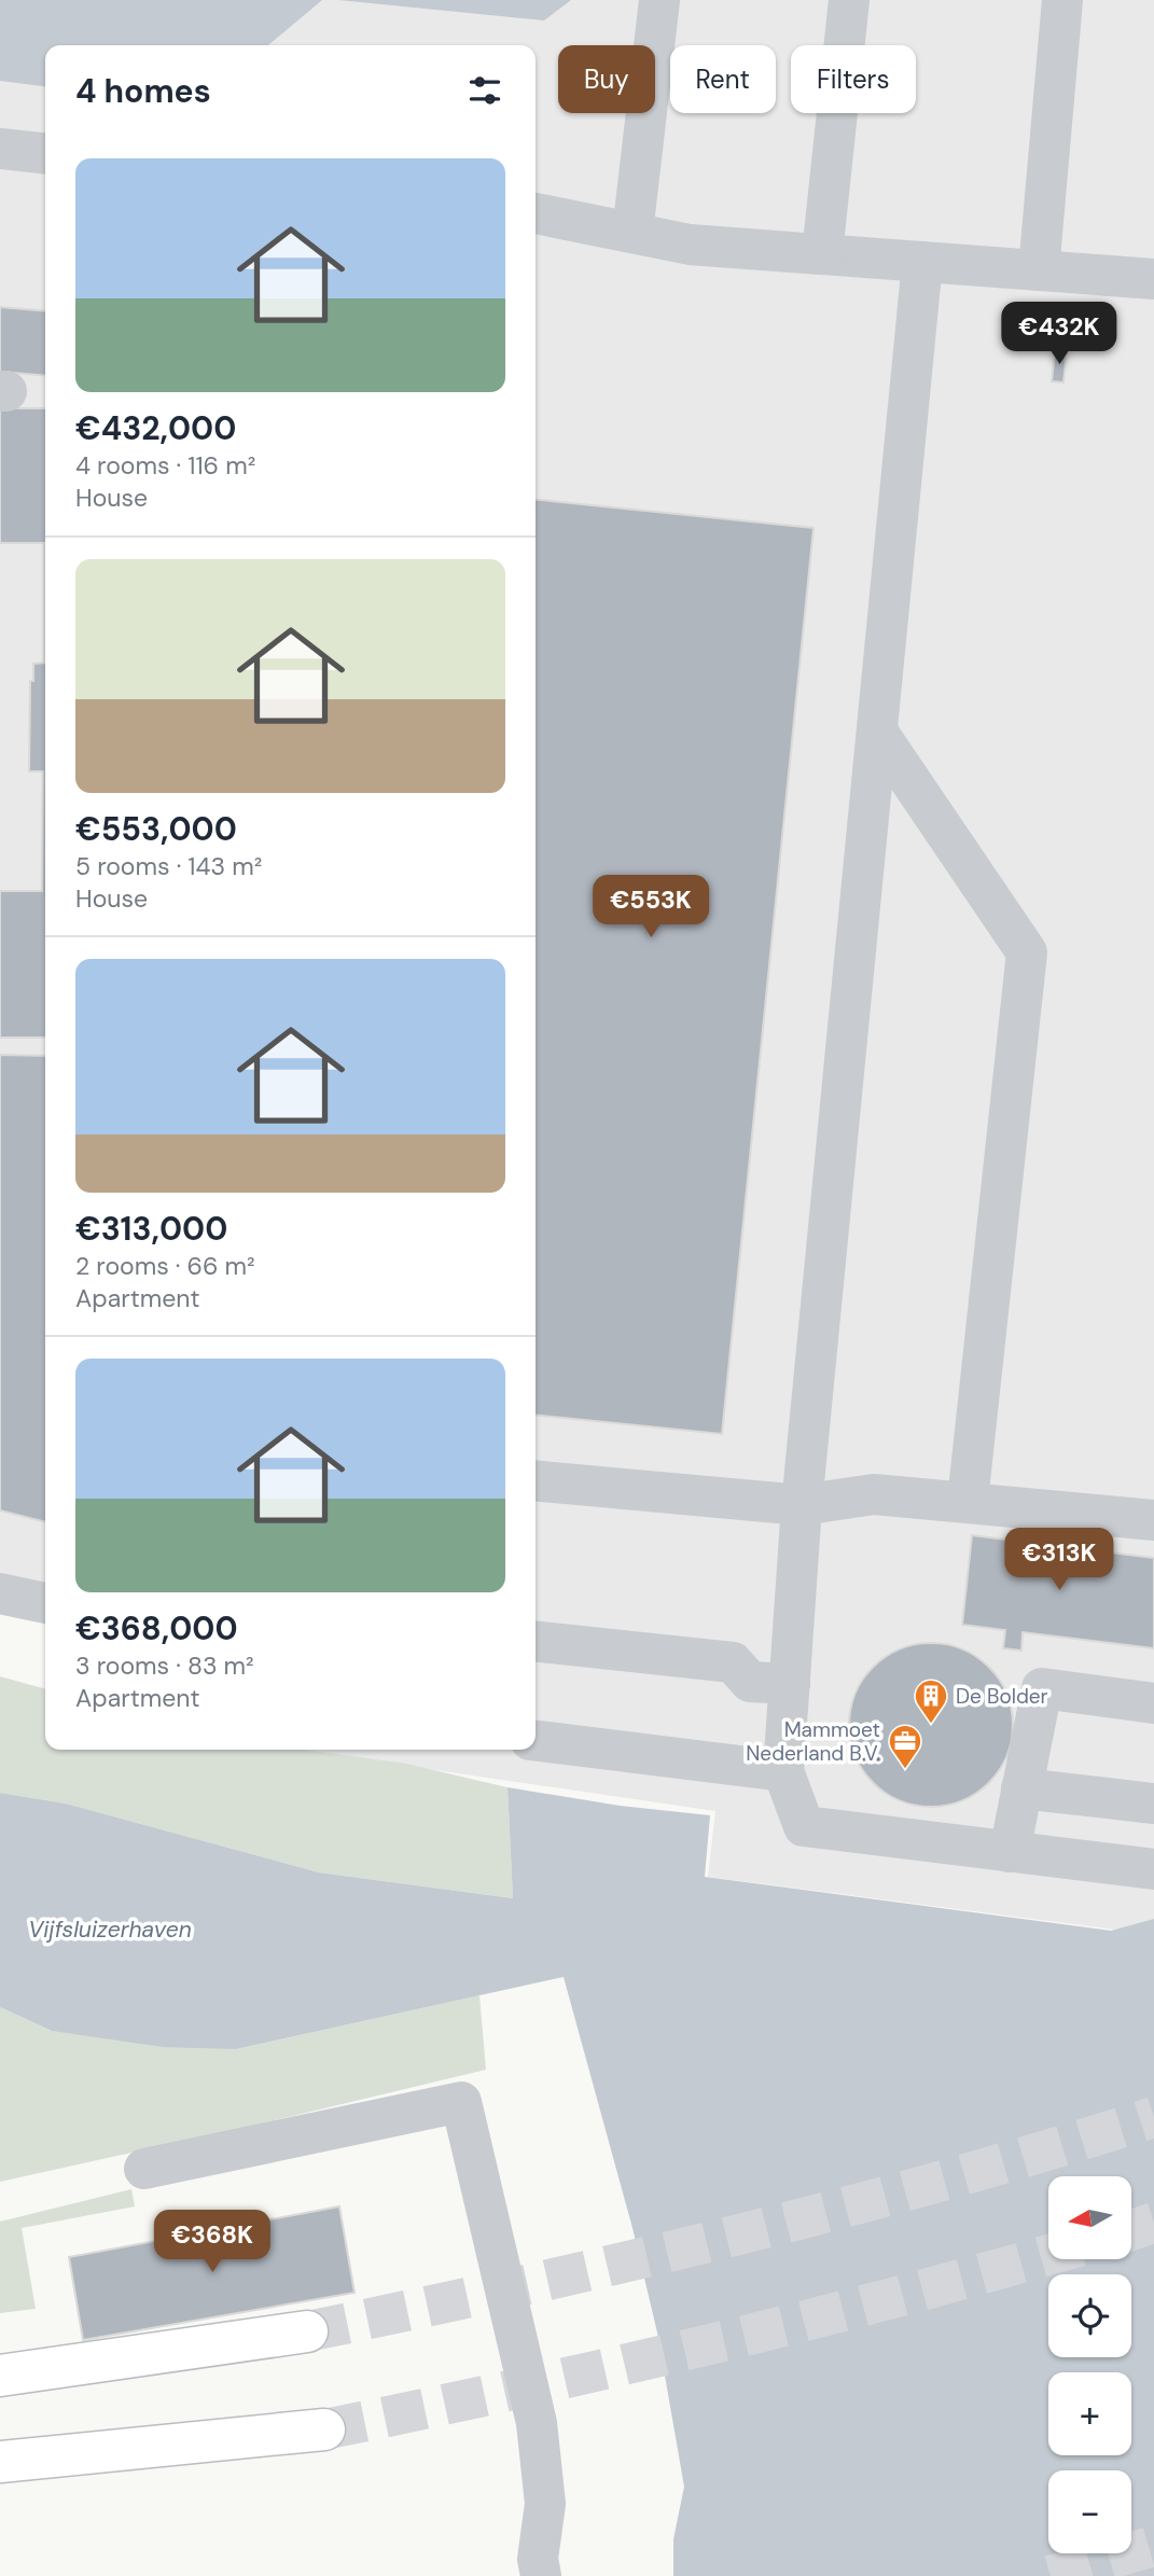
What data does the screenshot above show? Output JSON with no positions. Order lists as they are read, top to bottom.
{
  "water": ["Vijfsluizerhaven"],
  "places": {
    "building": ["De Bolder"],
    "office": ["Mammoet Nederland B.V."]
  },
  "north": "left",
  "page": {
    "chip": ["Buy", "Rent", "Filters"],
    "heading": "4 homes",
    "list": [
      {
        "name": "€432,000",
        "note": "4 rooms · 116 m² · House"
      },
      {
        "name": "€553,000",
        "note": "5 rooms · 143 m² · House"
      },
      {
        "name": "€313,000",
        "note": "2 rooms · 66 m² · Apartment"
      },
      {
        "name": "€368,000",
        "note": "3 rooms · 83 m² · Apartment"
      }
    ],
    "price": [
      "€432K",
      "€553K",
      "€313K",
      "€368K"
    ],
    "map_buttons": ["+", "−"]
  }
}
